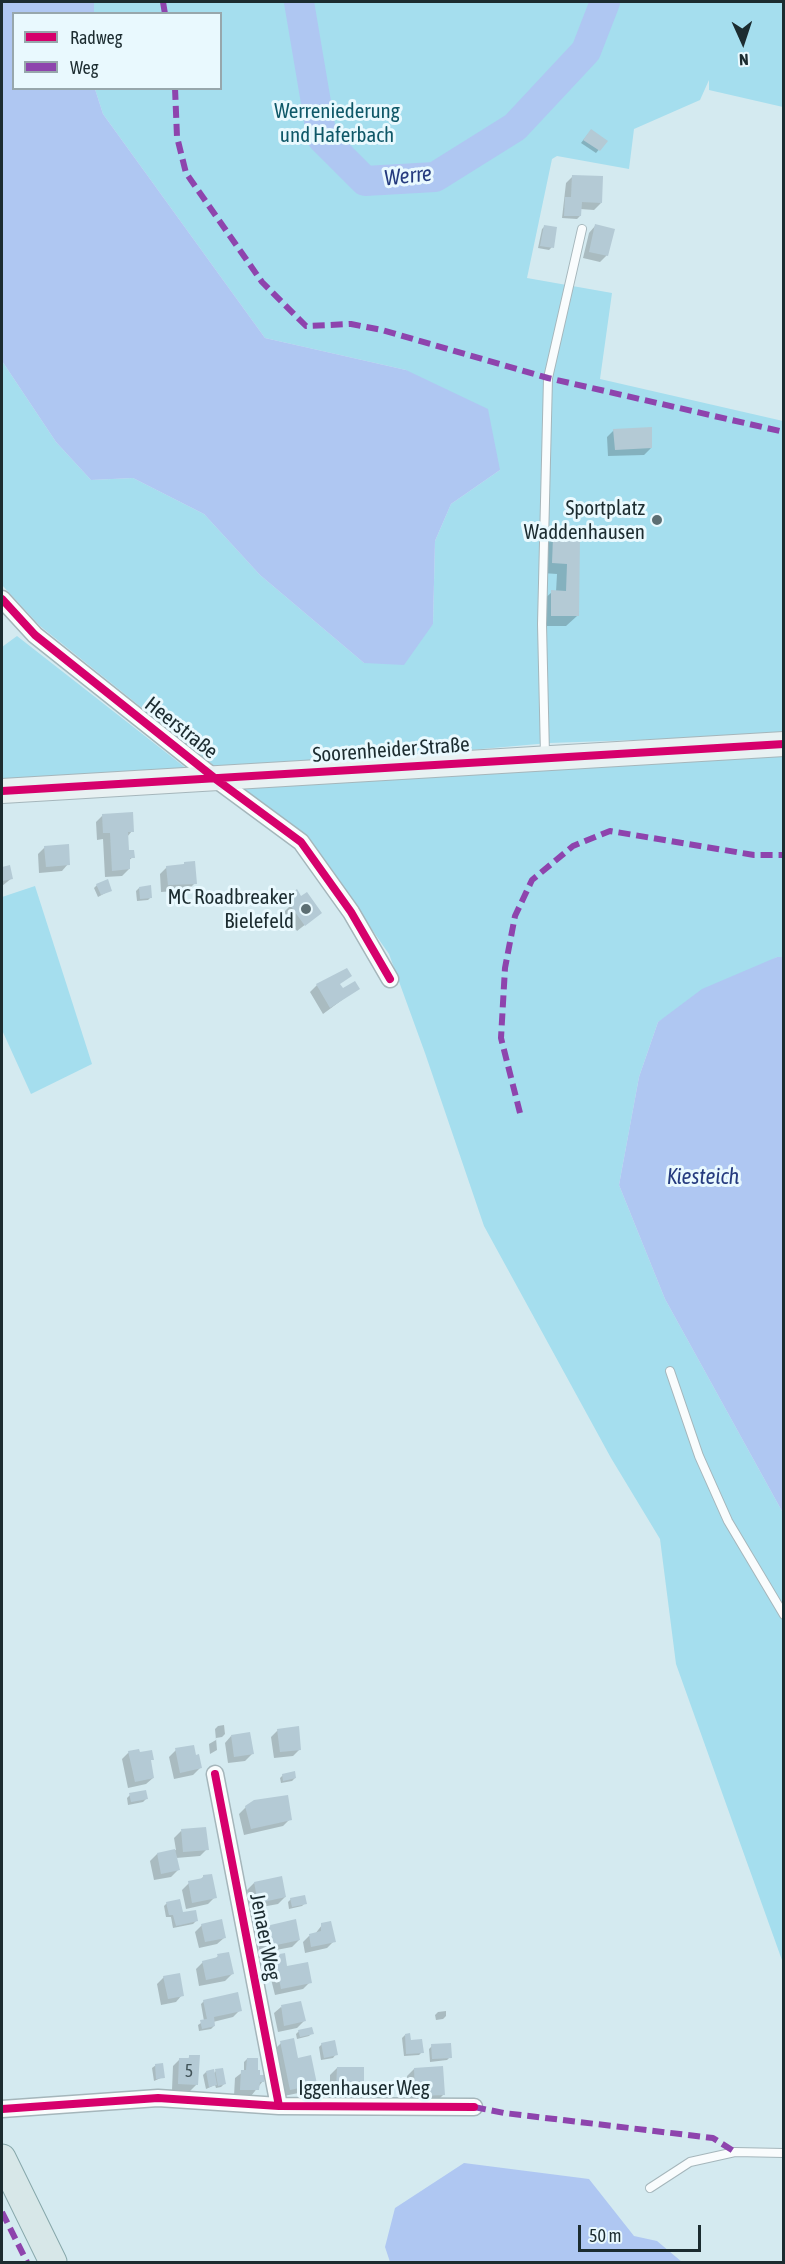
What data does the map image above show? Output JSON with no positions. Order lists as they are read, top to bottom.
{
  "streets": {
    "main road": ["Soorenheider Straße"],
    "street": ["Heerstraße", "Jenaer Weg", "Iggenhauser Weg"]
  },
  "crossings": [
    ["Heerstraße", "Soorenheider Straße"],
    ["Jenaer Weg", "Iggenhauser Weg"]
  ],
  "water": ["Werre", "Kiesteich"],
  "parks": ["Werreniederung und Haferbach"],
  "places": ["Sportplatz Waddenhausen", "MC Roadbreaker Bielefeld"],
  "house_numbers": ["5"],
  "legend": ["Radweg", "Weg"],
  "scale_bar": "50 m",
  "north": "bottom"
}
